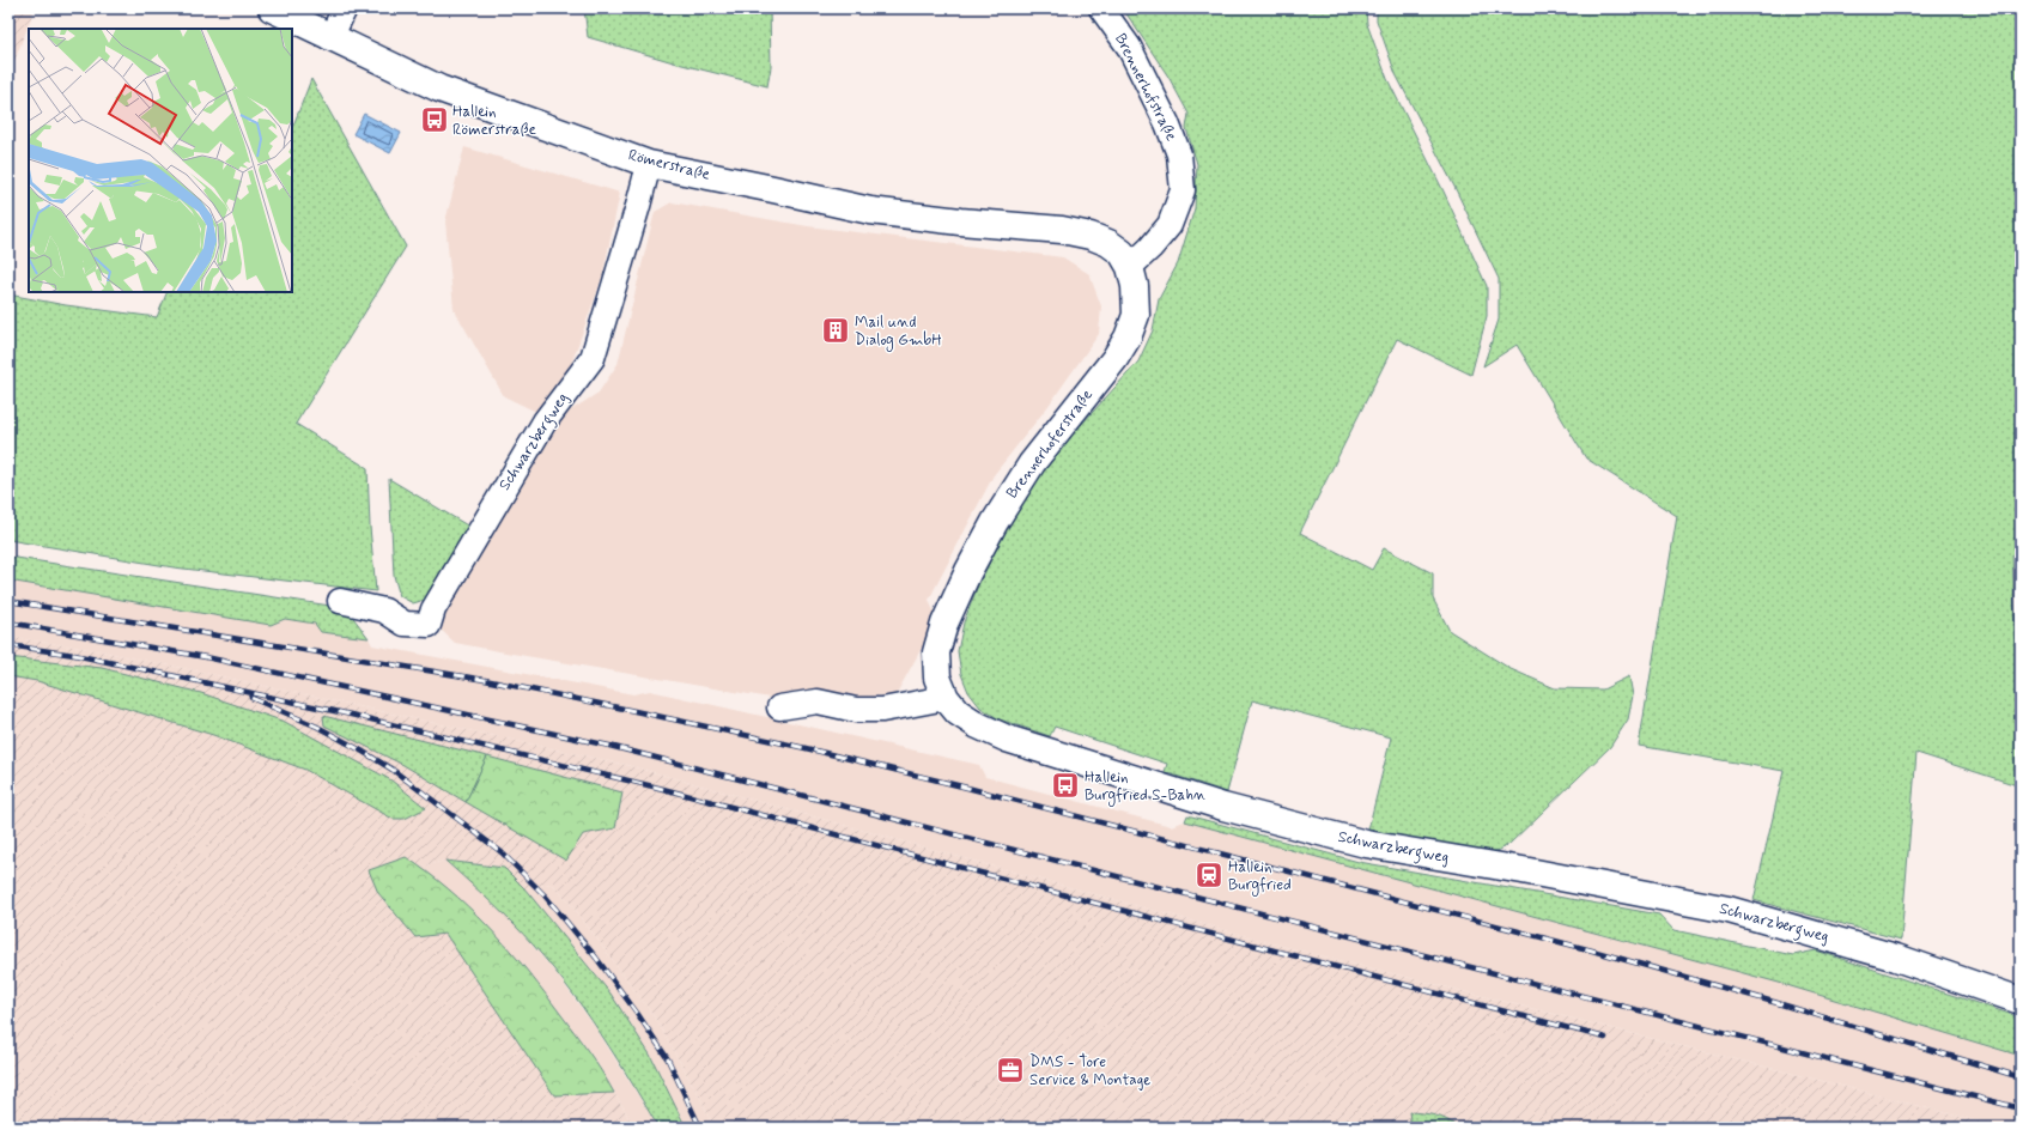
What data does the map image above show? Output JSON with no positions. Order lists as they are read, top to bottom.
{
  "streets": {
    "street": [
      "Brennerhofstraße",
      "Römerstraße",
      "Schwarzbergweg",
      "Brennerhoferstraße"
    ]
  },
  "crossings": [
    ["Brennerhofstraße", "Brennerhoferstraße"],
    ["Römerstraße", "Schwarzbergweg"],
    ["Römerstraße", "Brennerhoferstraße"],
    ["Schwarzbergweg", "Brennerhoferstraße"]
  ],
  "places": {
    "bus stop": ["Hallein Römerstraße", "Hallein Burgfried S-Bahn"],
    "building": ["Mail und Dialog GmbH"],
    "station": ["Hallein Burgfried"],
    "office": ["DMS - Tore Service & Montage"]
  }
}
